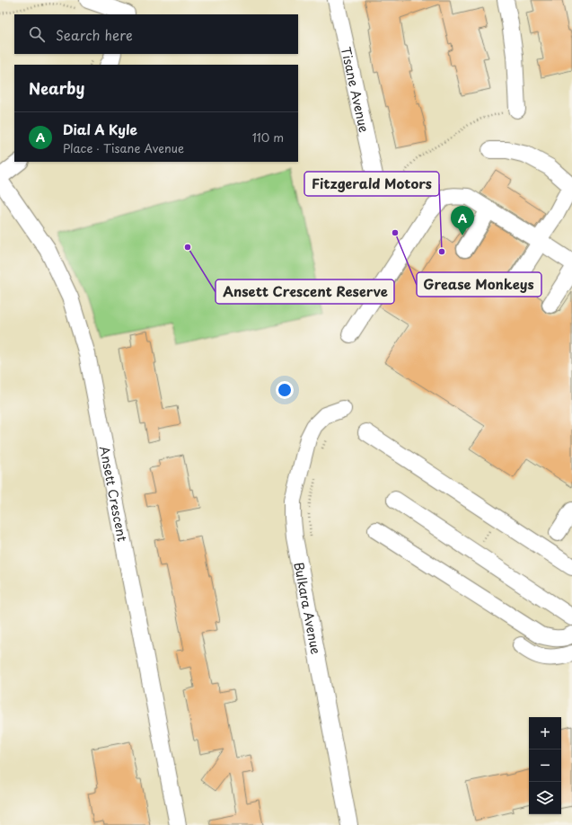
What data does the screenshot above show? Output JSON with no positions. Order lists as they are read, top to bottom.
{
  "streets": {
    "street": ["Tisane Avenue", "Ansett Crescent", "Bulkara Avenue"]
  },
  "places": ["Grease Monkeys", "Ansett Crescent Reserve", "Fitzgerald Motors"],
  "page": {
    "search": "Search here",
    "heading": "Nearby",
    "list": [
      {
        "mark": "A",
        "name": "Dial A Kyle",
        "note": "Place · Tisane Avenue",
        "value": "110 m"
      }
    ],
    "pins": "A",
    "map_buttons": ["+", "−"]
  }
}
